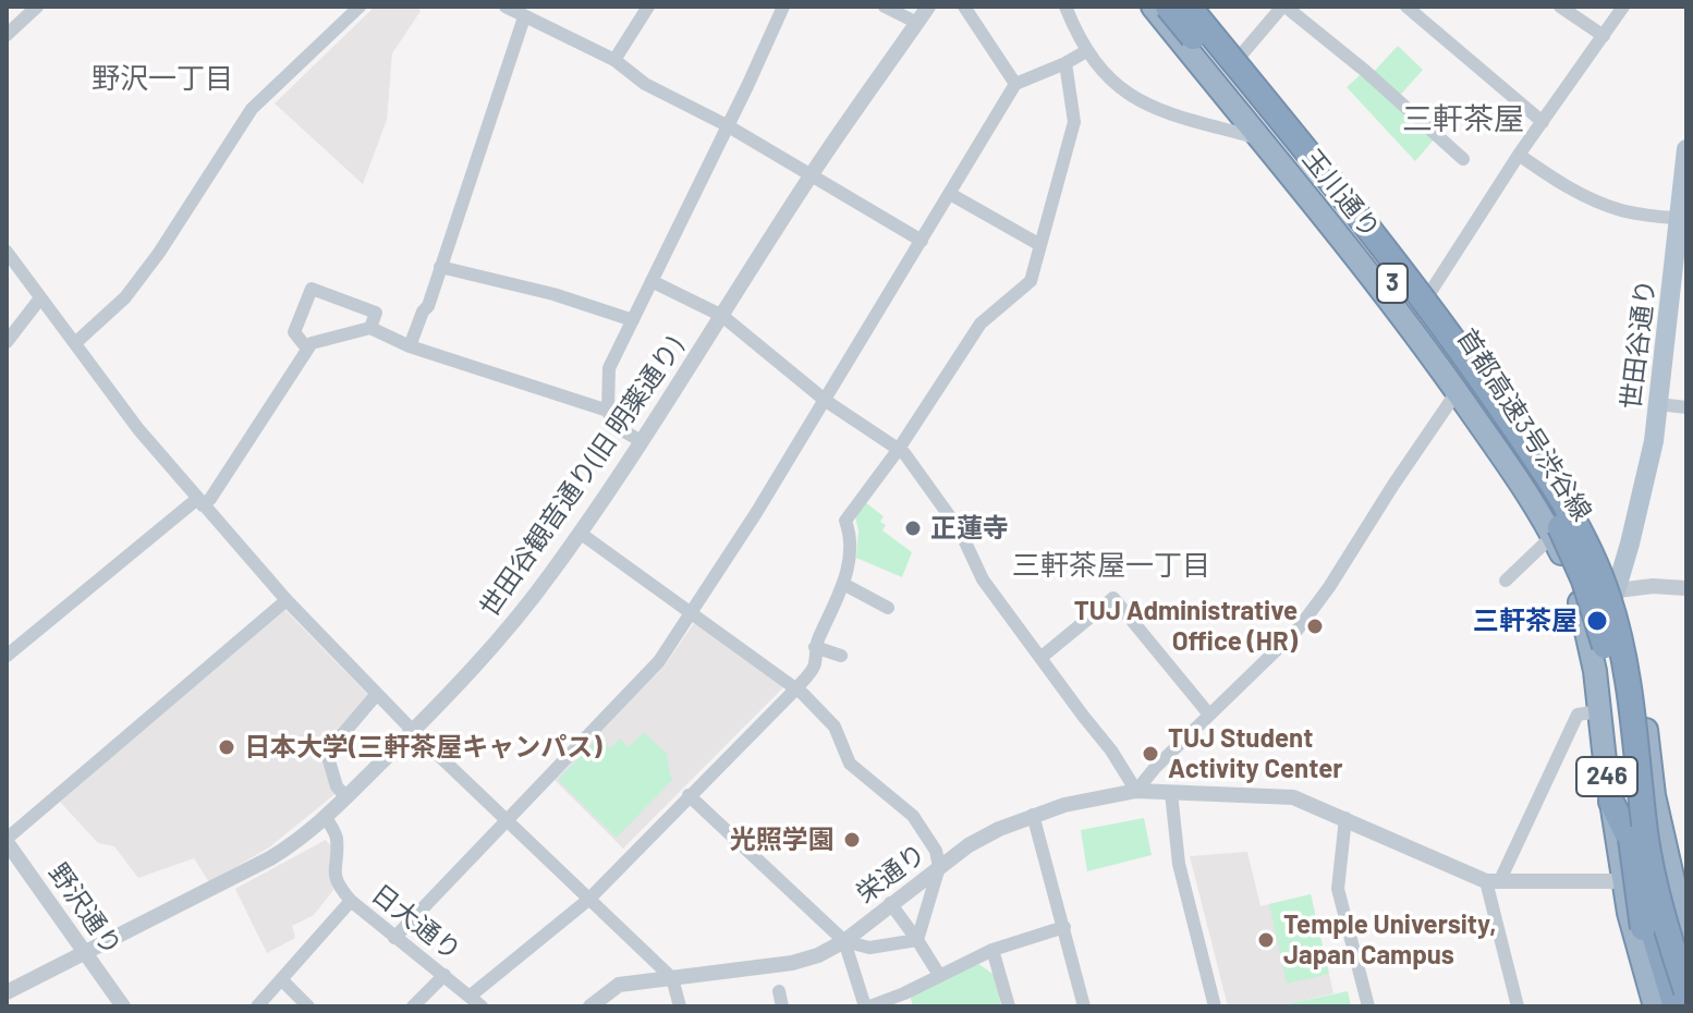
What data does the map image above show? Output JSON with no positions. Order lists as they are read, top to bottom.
{
  "streets": {
    "highway": [
      "玉川通り",
      "3",
      "首都高速3号渋谷線",
      "246"
    ],
    "main road": ["世田谷通り"],
    "street": [
      "世田谷観音通り(旧 明薬通り)",
      "栄通り",
      "野沢通り",
      "日大通り"
    ]
  },
  "crossings": [
    ["玉川通り", "世田谷通り"],
    ["玉川通り", "246"],
    ["世田谷通り", "246"],
    ["首都高速3号渋谷線", "246"],
    ["世田谷観音通り(旧 明薬通り)", "野沢通り"],
    ["世田谷観音通り(旧 明薬通り)", "日大通り"],
    ["246", "栄通り"]
  ],
  "districts": ["野沢一丁目", "三軒茶屋", "三軒茶屋一丁目"],
  "places": [
    "正蓮寺",
    "三軒茶屋",
    "TUJ Administrative Office (HR)",
    "日本大学(三軒茶屋キャンパス)",
    "TUJ Student Activity Center",
    "光照学園",
    "Temple University, Japan Campus"
  ]
}
